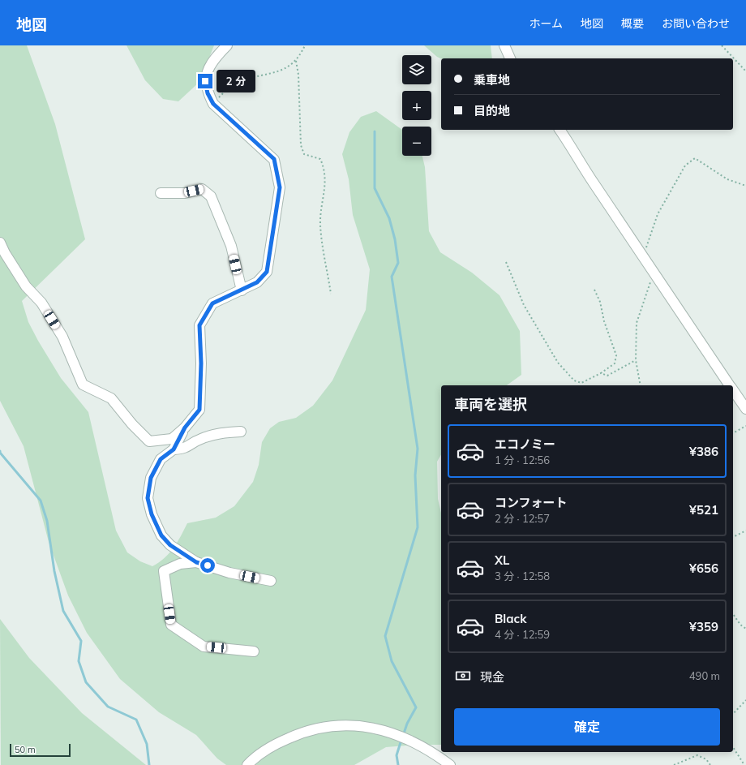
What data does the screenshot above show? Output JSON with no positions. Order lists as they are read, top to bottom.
{
  "scale_bar": "50 m",
  "page": {
    "header": "地図",
    "nav": [
      "ホーム",
      "地図",
      "概要",
      "お問い合わせ"
    ],
    "map_buttons": ["+", "−"],
    "banner": ["乗車地", "目的地"],
    "bubble": "2 分",
    "heading": "車両を選択",
    "list": [
      {
        "name": "エコノミー",
        "note": "1 分 · 12:56",
        "value": "¥386"
      },
      {
        "name": "コンフォート",
        "note": "2 分 · 12:57",
        "value": "¥521"
      },
      {
        "name": "XL",
        "note": "3 分 · 12:58",
        "value": "¥656"
      },
      {
        "name": "Black",
        "note": "4 分 · 12:59",
        "value": "¥359"
      }
    ],
    "pay": ["現金", "490 m"],
    "buttons": "確定",
    "scale": "50 m"
  }
}
